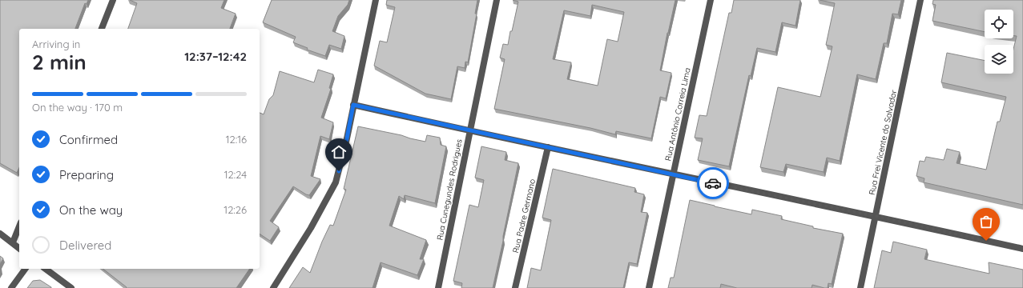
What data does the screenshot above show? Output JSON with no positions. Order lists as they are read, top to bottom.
{
  "streets": {
    "street": [
      "Rua Antônio Correia Lima",
      "Rua Frei Vicente do Salvador",
      "Rua Cunegundes Rodrigues",
      "Rua Padre Germano"
    ]
  },
  "page": {
    "heading": ["2 min", "Arriving in", "12:37–12:42"],
    "bar": "On the way · 170 m",
    "list": [
      ["Confirmed", "12:16"],
      ["Preparing", "12:24"],
      ["On the way", "12:26"],
      "Delivered"
    ]
  }
}
